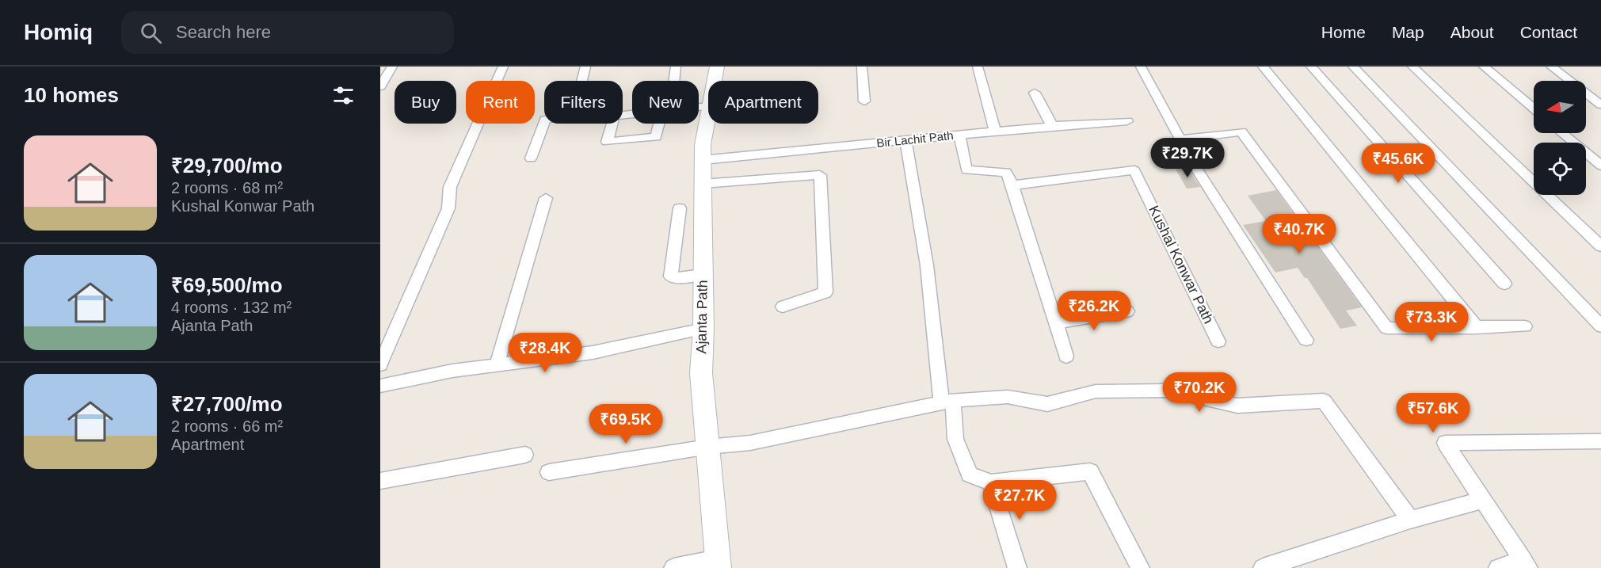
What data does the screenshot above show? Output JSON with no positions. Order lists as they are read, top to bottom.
{
  "streets": {
    "street": ["Bir Lachit Path", "Kushal Konwar Path", "Ajanta Path"]
  },
  "crossings": [
    ["Bir Lachit Path", "Ajanta Path"]
  ],
  "north": "left",
  "page": {
    "header": "Homiq",
    "search": "Search here",
    "nav": [
      "Home",
      "Map",
      "About",
      "Contact"
    ],
    "heading": "10 homes",
    "chip": [
      "Buy",
      "Rent",
      "Filters",
      "New",
      "Apartment"
    ],
    "list": [
      {
        "name": "₹29,700/mo",
        "note": "2 rooms · 68 m² · Kushal Konwar Path"
      },
      {
        "name": "₹69,500/mo",
        "note": "4 rooms · 132 m² · Ajanta Path"
      },
      {
        "name": "₹27,700/mo",
        "note": "2 rooms · 66 m² · Apartment"
      }
    ],
    "price": [
      "₹29.7K",
      "₹45.6K",
      "₹40.7K",
      "₹26.2K",
      "₹73.3K",
      "₹28.4K",
      "₹70.2K",
      "₹57.6K",
      "₹69.5K",
      "₹27.7K"
    ]
  }
}
